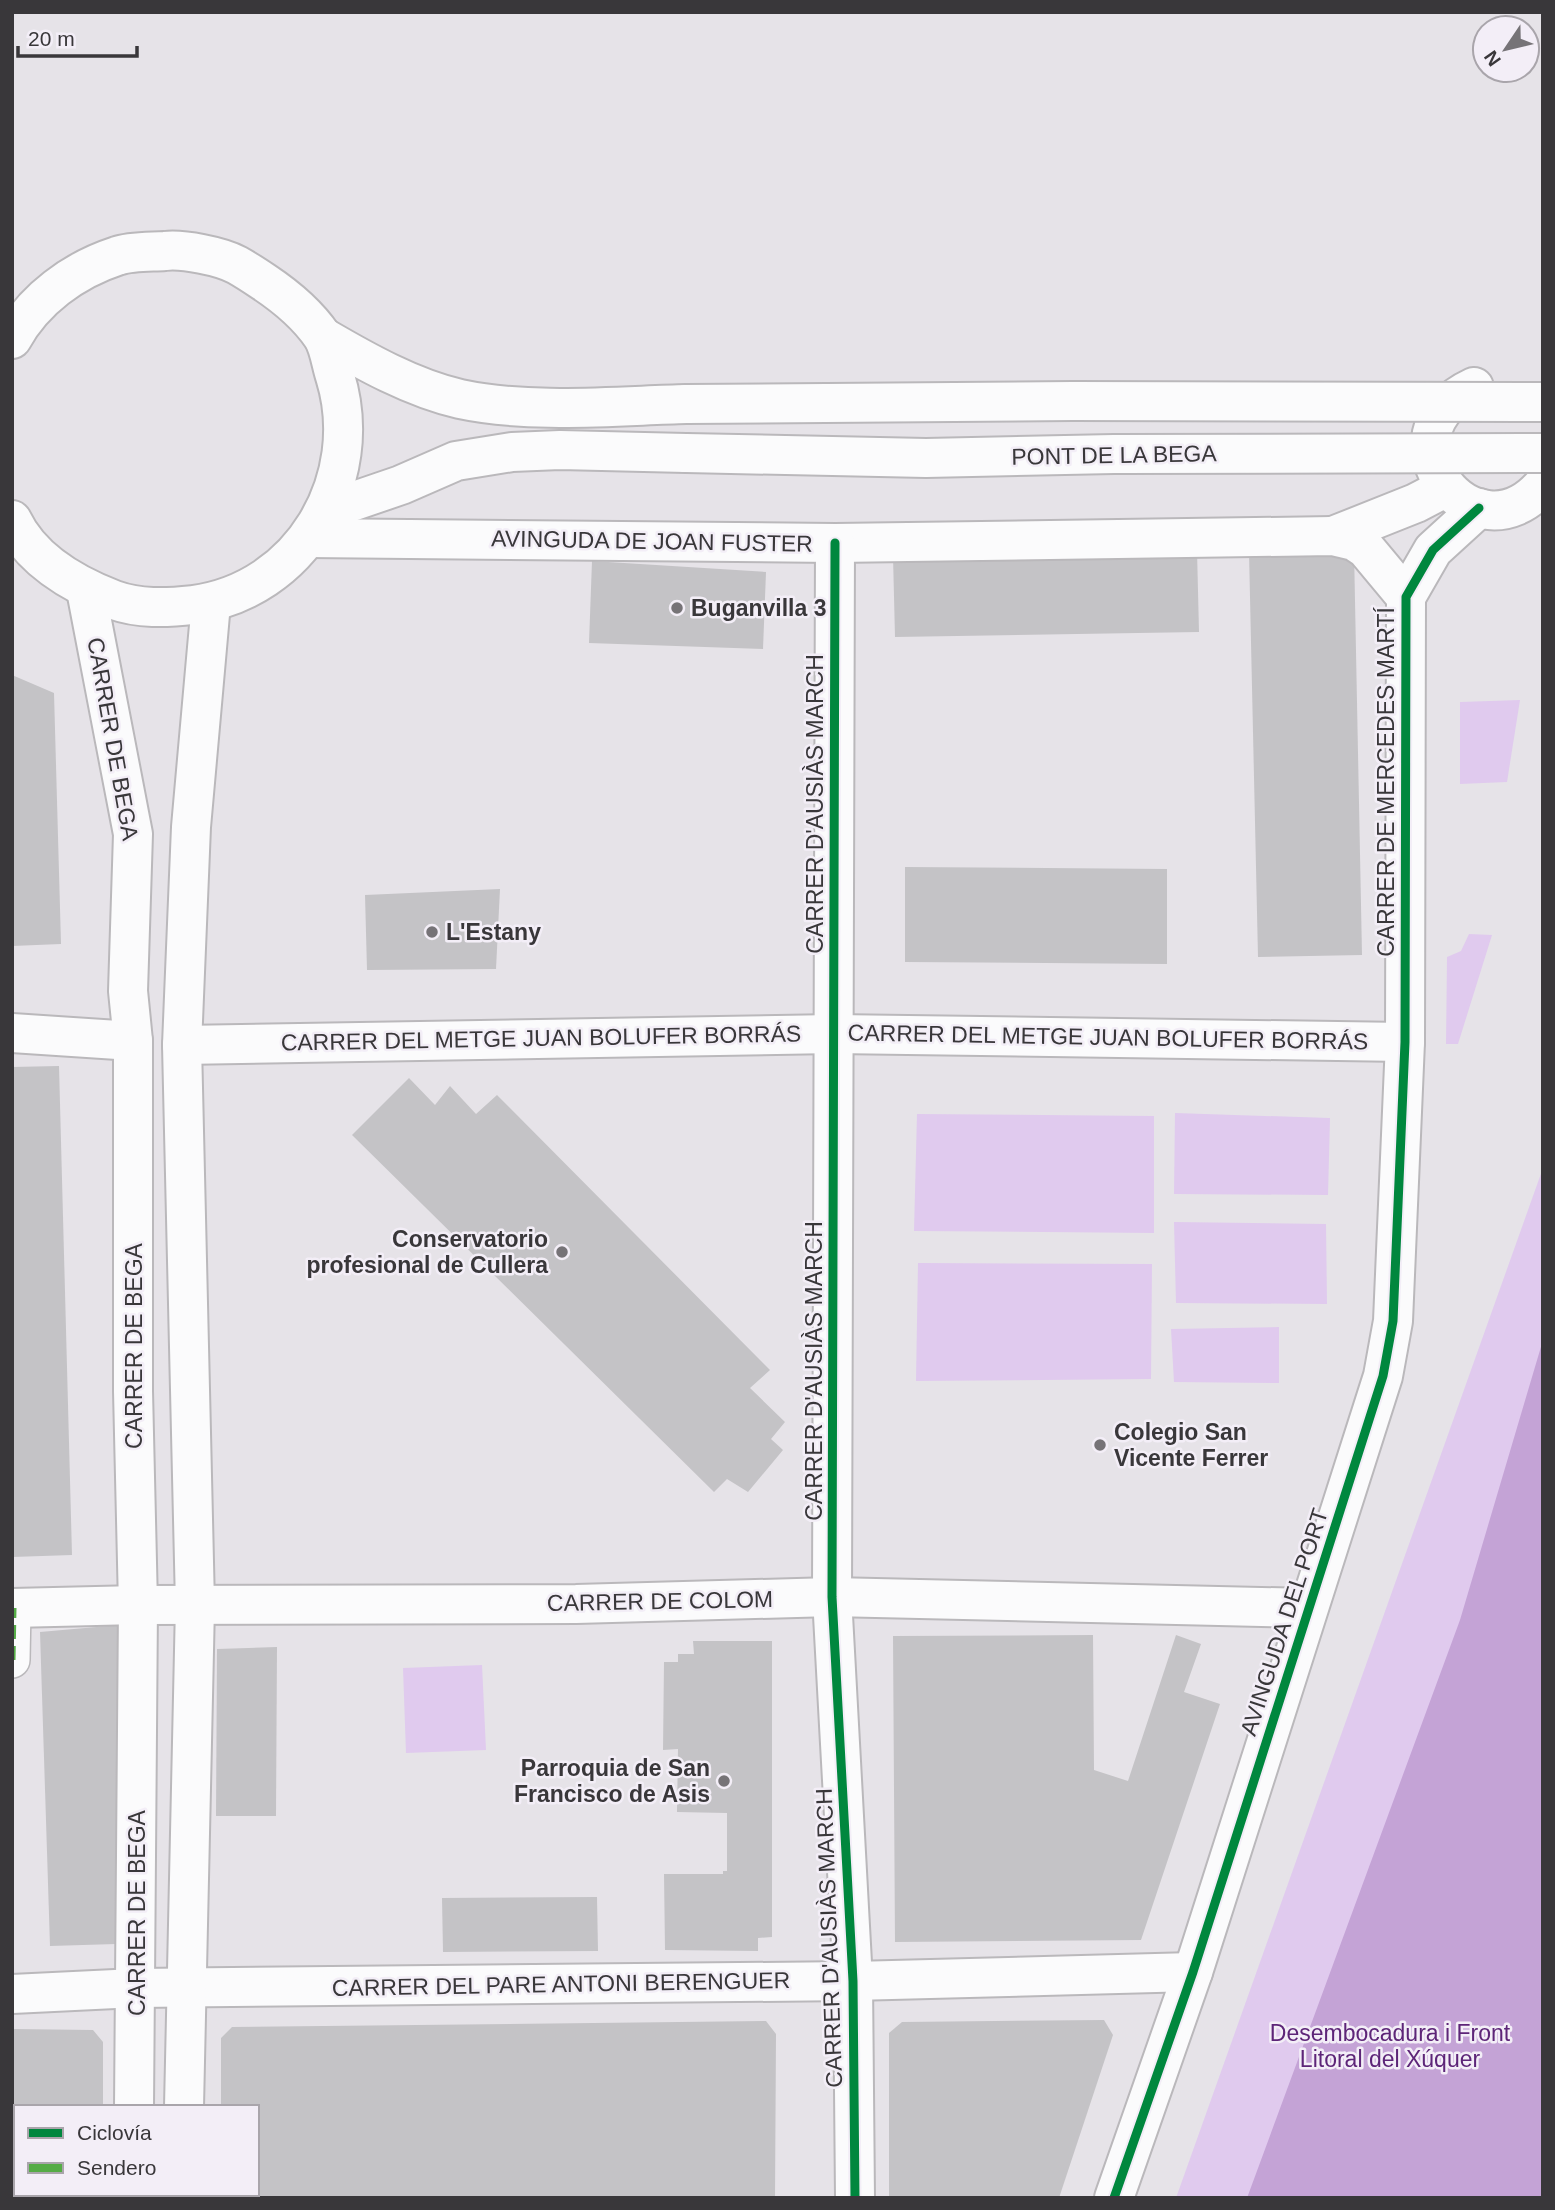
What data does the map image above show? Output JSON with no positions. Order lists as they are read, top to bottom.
{
  "streets": {
    "street": [
      "PONT DE LA BEGA",
      "AVINGUDA DE JOAN FUSTER",
      "CARRER DE BEGA",
      "CARRER DE MERCEDES MARTÍ",
      "CARRER D'AUSIÀS MARCH",
      "CARRER DEL METGE JUAN BOLUFER BORRÁS",
      "CARRER DE COLOM",
      "AVINGUDA DEL PORT",
      "CARRER DEL PARE ANTONI BERENGUER"
    ]
  },
  "crossings": [
    ["PONT DE LA BEGA", "AVINGUDA DE JOAN FUSTER"],
    ["AVINGUDA DE JOAN FUSTER", "CARRER D'AUSIÀS MARCH"],
    ["CARRER DE BEGA", "CARRER DE COLOM"],
    ["CARRER DE BEGA", "CARRER DEL PARE ANTONI BERENGUER"],
    ["CARRER DE MERCEDES MARTÍ", "CARRER DEL METGE JUAN BOLUFER BORRÁS"],
    ["CARRER DE MERCEDES MARTÍ", "AVINGUDA DEL PORT"],
    ["CARRER D'AUSIÀS MARCH", "CARRER DEL METGE JUAN BOLUFER BORRÁS"],
    ["CARRER D'AUSIÀS MARCH", "CARRER DE COLOM"],
    ["CARRER D'AUSIÀS MARCH", "CARRER DEL PARE ANTONI BERENGUER"],
    ["CARRER DEL METGE JUAN BOLUFER BORRÁS", "AVINGUDA DEL PORT"],
    ["CARRER DE COLOM", "AVINGUDA DEL PORT"],
    ["AVINGUDA DEL PORT", "CARRER DEL PARE ANTONI BERENGUER"]
  ],
  "parks": ["Desembocadura i Front Litoral del Xúquer"],
  "places": [
    "Buganvilla 3",
    "L'Estany",
    "Conservatorio profesional de Cullera",
    "Colegio San Vicente Ferrer",
    "Parroquia de San Francisco de Asis"
  ],
  "legend": ["Ciclovía", "Sendero"],
  "scale_bar": "20 m",
  "north": "bottom left"
}
